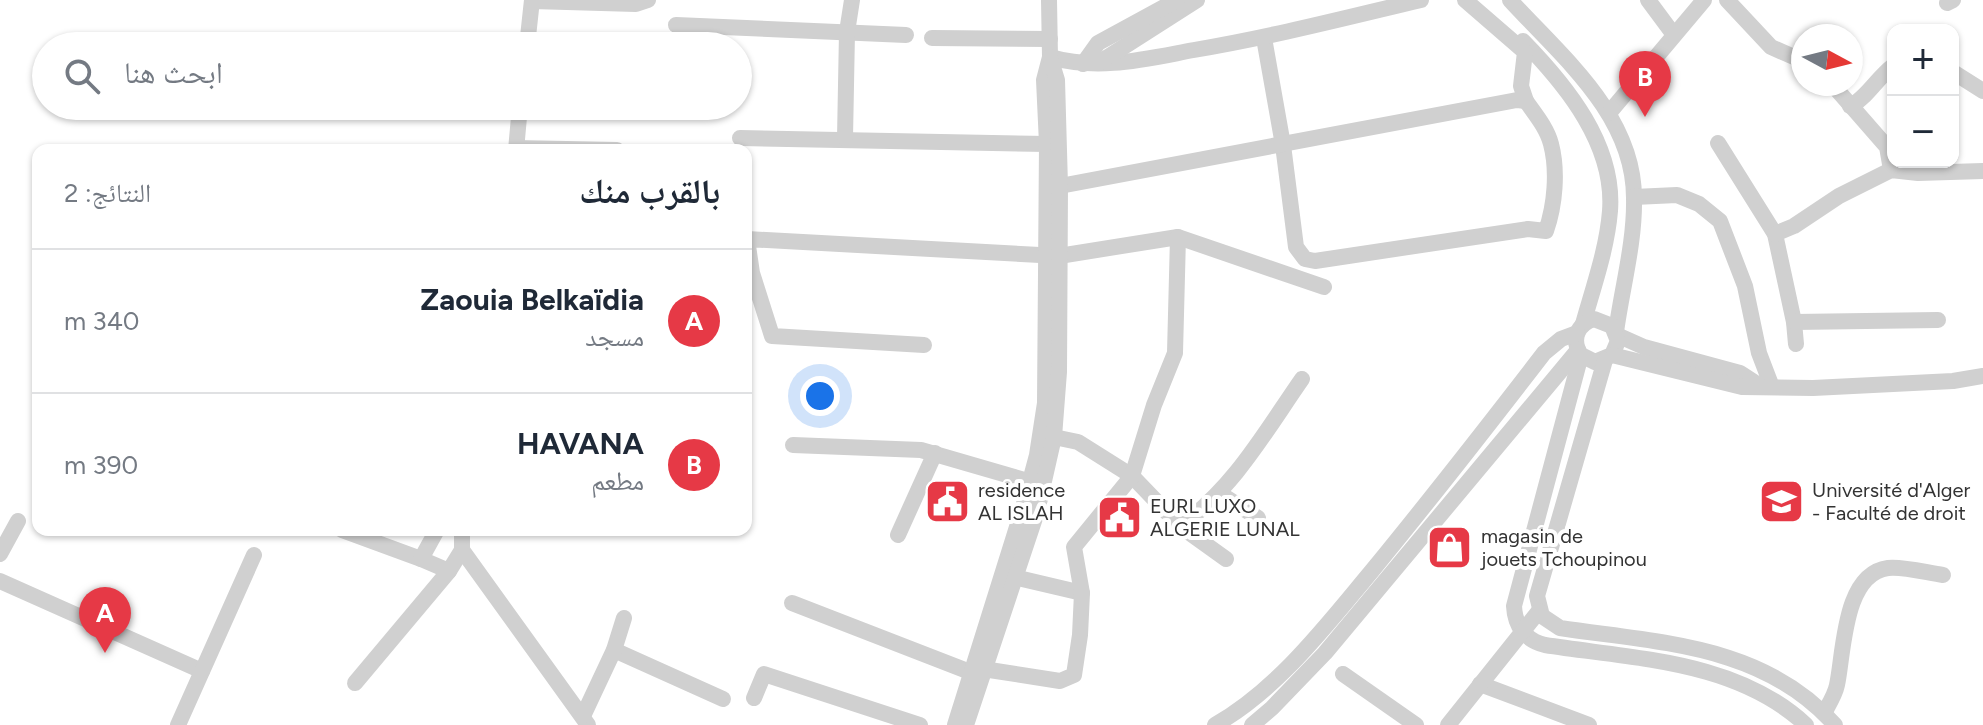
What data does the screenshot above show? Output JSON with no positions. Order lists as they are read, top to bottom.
{
  "places": {
    "public building": ["residence AL ISLAH", "EURL LUXO ALGERIE LUNAL"],
    "school or university": ["Université d'Alger - Faculté de droit"],
    "shop": ["magasin de jouets Tchoupinou"]
  },
  "north": "right",
  "page": {
    "map_buttons": ["+", "−"],
    "search": "ابحث هنا",
    "pins": ["B", "A"],
    "heading": ["بالقرب منك", "النتائج: 2"],
    "list": [
      {
        "mark": "A",
        "name": "Zaouia Belkaïdia",
        "note": "مسجد",
        "value": "340 m"
      },
      {
        "mark": "B",
        "name": "HAVANA",
        "note": "مطعم",
        "value": "390 m"
      }
    ]
  }
}
